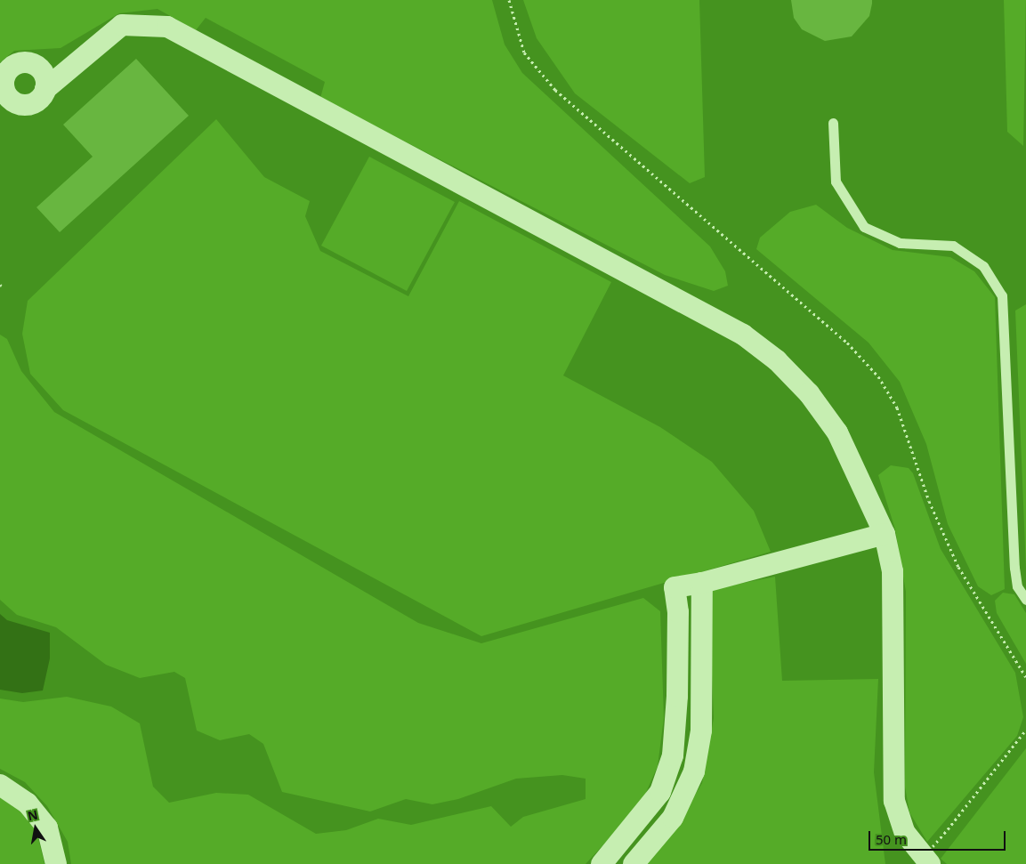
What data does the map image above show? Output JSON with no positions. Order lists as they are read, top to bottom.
{
  "scale_bar": "50 m",
  "north": "top"
}
